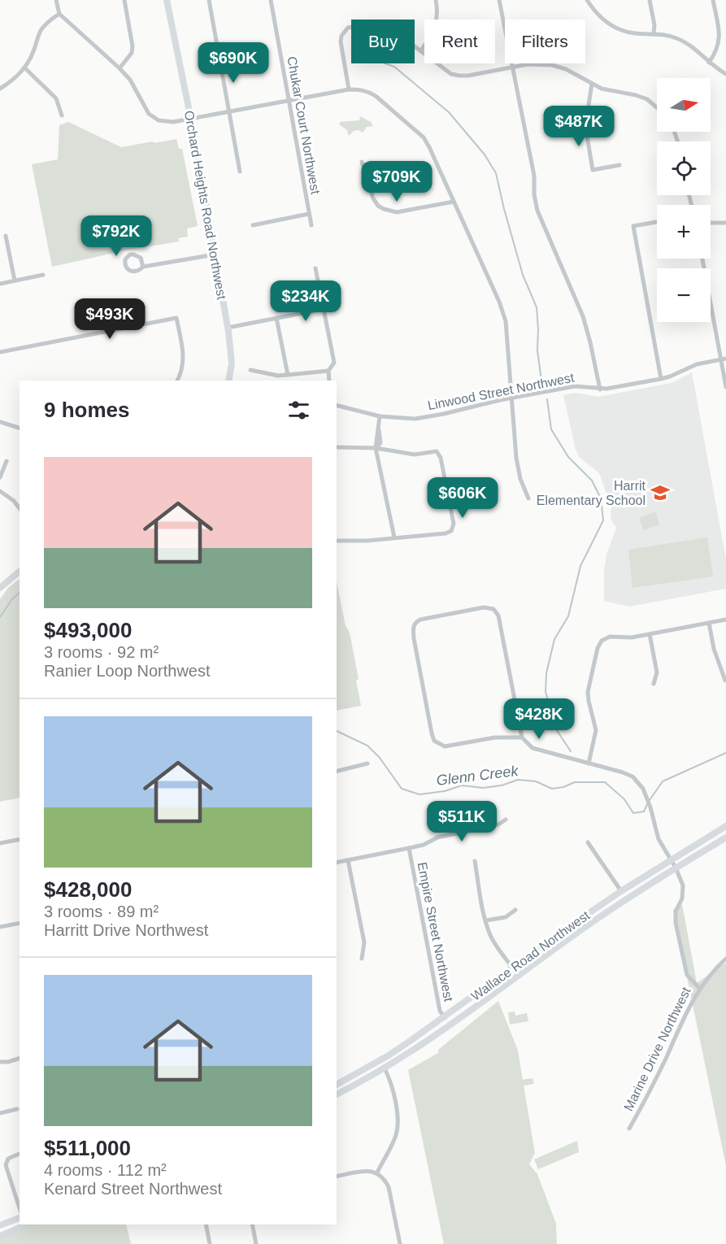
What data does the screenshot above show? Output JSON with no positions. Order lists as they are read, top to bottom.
{
  "streets": {
    "main road": ["Orchard Heights Road Northwest", "Wallace Road Northwest"],
    "street": [
      "Chukar Court Northwest",
      "Linwood Street Northwest",
      "Empire Street Northwest",
      "Marine Drive Northwest"
    ]
  },
  "crossings": [
    ["Empire Street Northwest", "Wallace Road Northwest"]
  ],
  "water": ["Glenn Creek"],
  "places": {
    "school or university": ["Harrit Elementary School"]
  },
  "north": "right",
  "page": {
    "chip": ["Buy", "Rent", "Filters"],
    "price": [
      "$690K",
      "$487K",
      "$709K",
      "$792K",
      "$234K",
      "$493K",
      "$606K",
      "$428K",
      "$511K"
    ],
    "map_buttons": ["+", "−"],
    "heading": "9 homes",
    "list": [
      {
        "name": "$493,000",
        "note": "3 rooms · 92 m² · Ranier Loop Northwest"
      },
      {
        "name": "$428,000",
        "note": "3 rooms · 89 m² · Harritt Drive Northwest"
      },
      {
        "name": "$511,000",
        "note": "4 rooms · 112 m² · Kenard Street Northwest"
      }
    ]
  }
}
